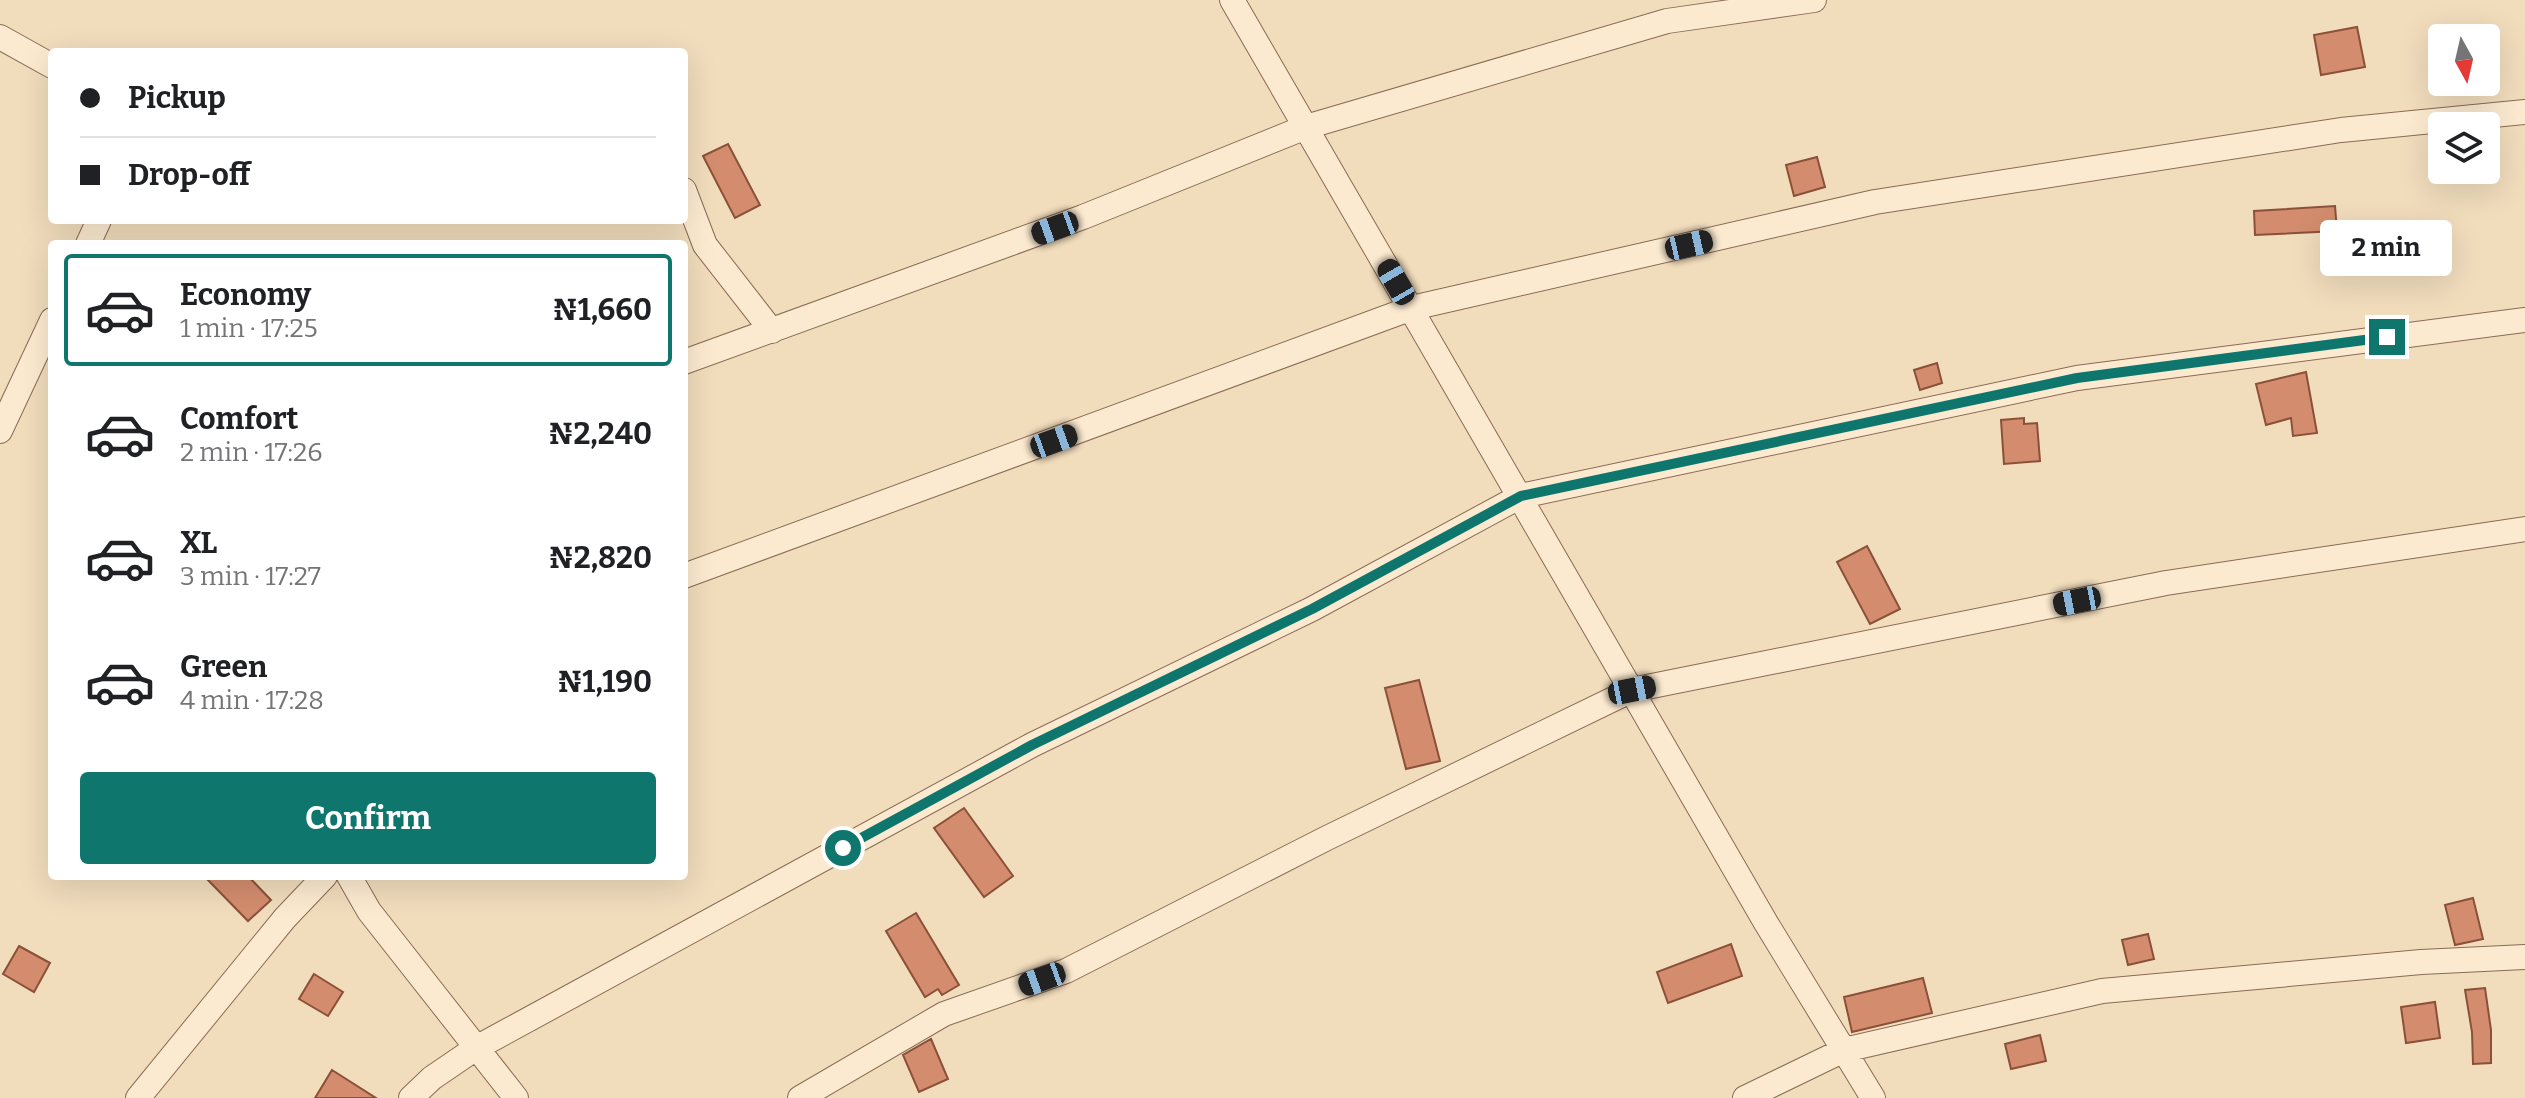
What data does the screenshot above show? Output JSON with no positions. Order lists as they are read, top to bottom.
{
  "north": "bottom",
  "page": {
    "banner": ["Pickup", "Drop-off"],
    "bubble": "2 min",
    "list": [
      {
        "name": "Economy",
        "note": "1 min · 17:25",
        "value": "₦1,660"
      },
      {
        "name": "Comfort",
        "note": "2 min · 17:26",
        "value": "₦2,240"
      },
      {
        "name": "XL",
        "note": "3 min · 17:27",
        "value": "₦2,820"
      },
      {
        "name": "Green",
        "note": "4 min · 17:28",
        "value": "₦1,190"
      }
    ],
    "buttons": "Confirm"
  }
}
